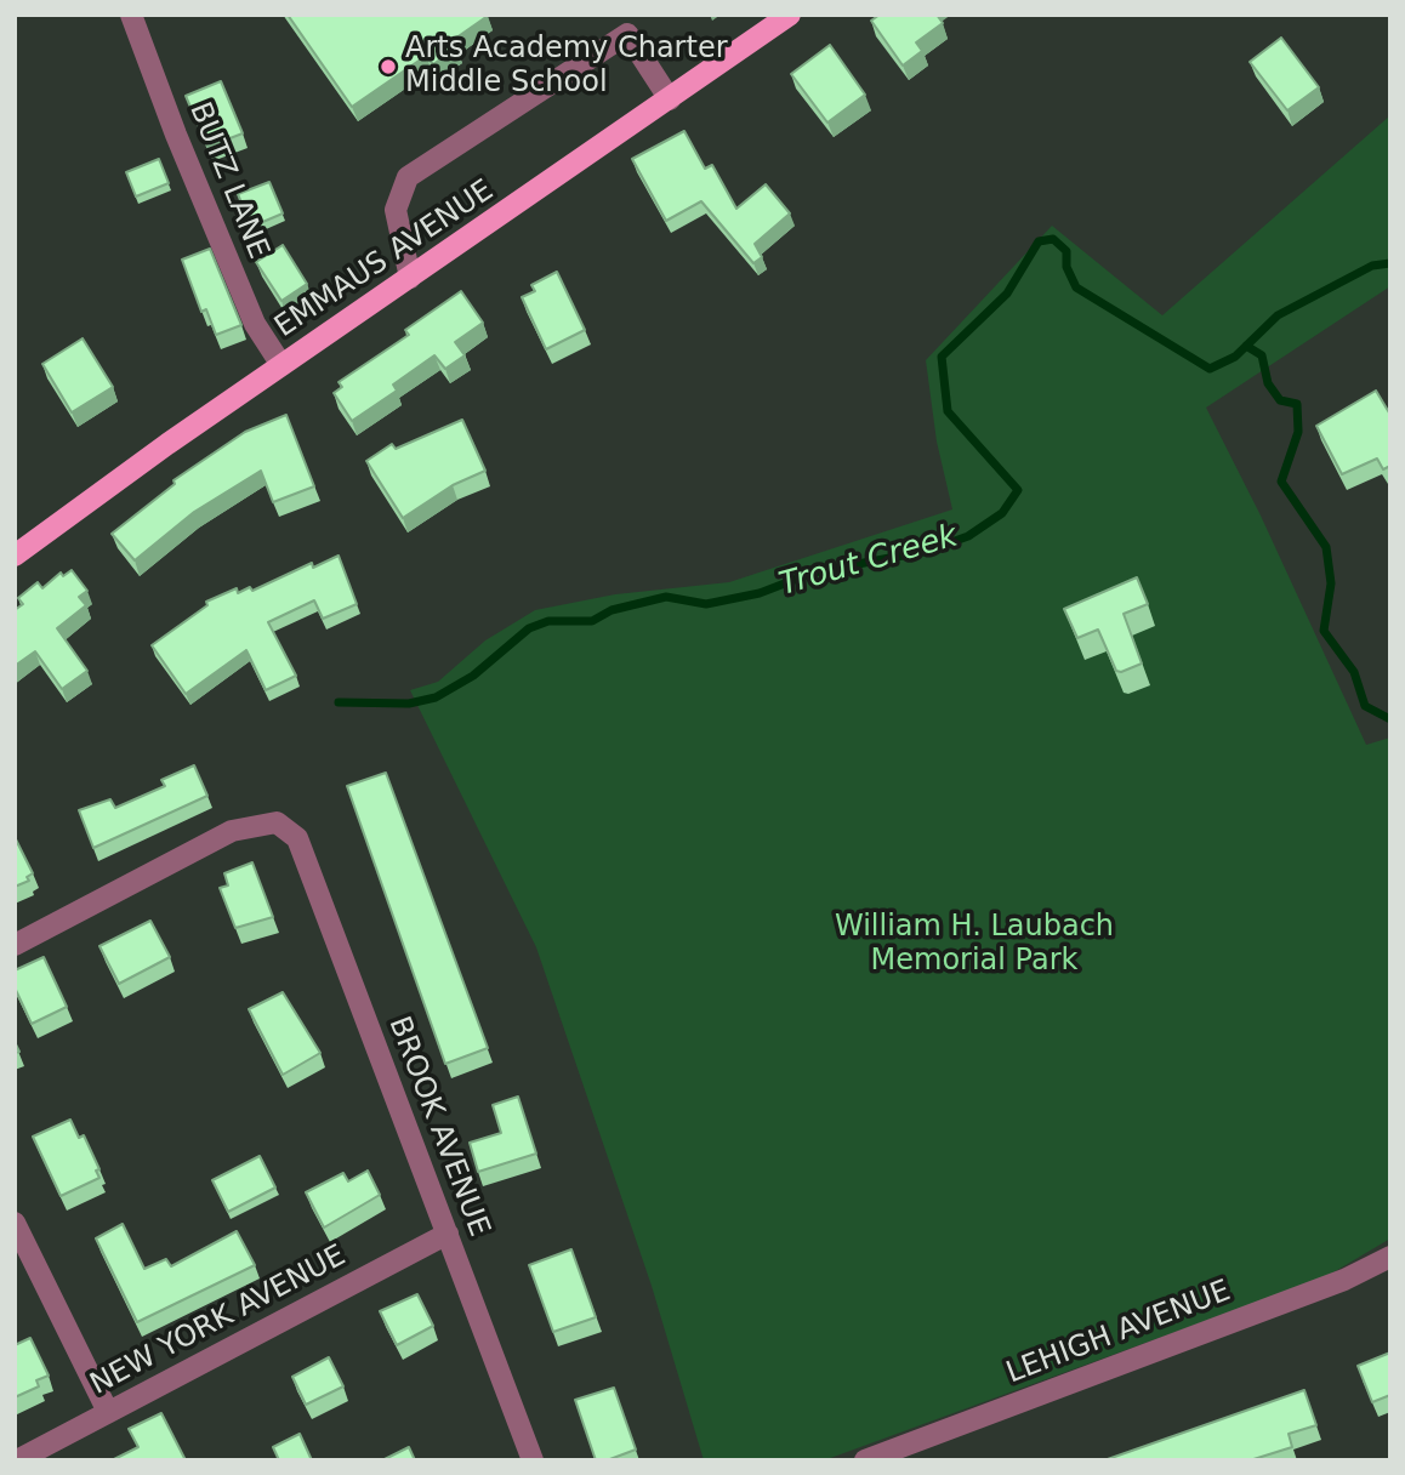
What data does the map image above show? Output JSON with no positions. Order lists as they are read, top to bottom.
{
  "streets": {
    "main road": ["EMMAUS AVENUE"],
    "street": [
      "BUTZ LANE",
      "BROOK AVENUE",
      "NEW YORK AVENUE",
      "LEHIGH AVENUE"
    ]
  },
  "crossings": [
    ["BUTZ LANE", "EMMAUS AVENUE"],
    ["BROOK AVENUE", "NEW YORK AVENUE"]
  ],
  "water": ["Trout Creek"],
  "parks": ["William H. Laubach Memorial Park"],
  "places": ["Arts Academy Charter Middle School"]
}
